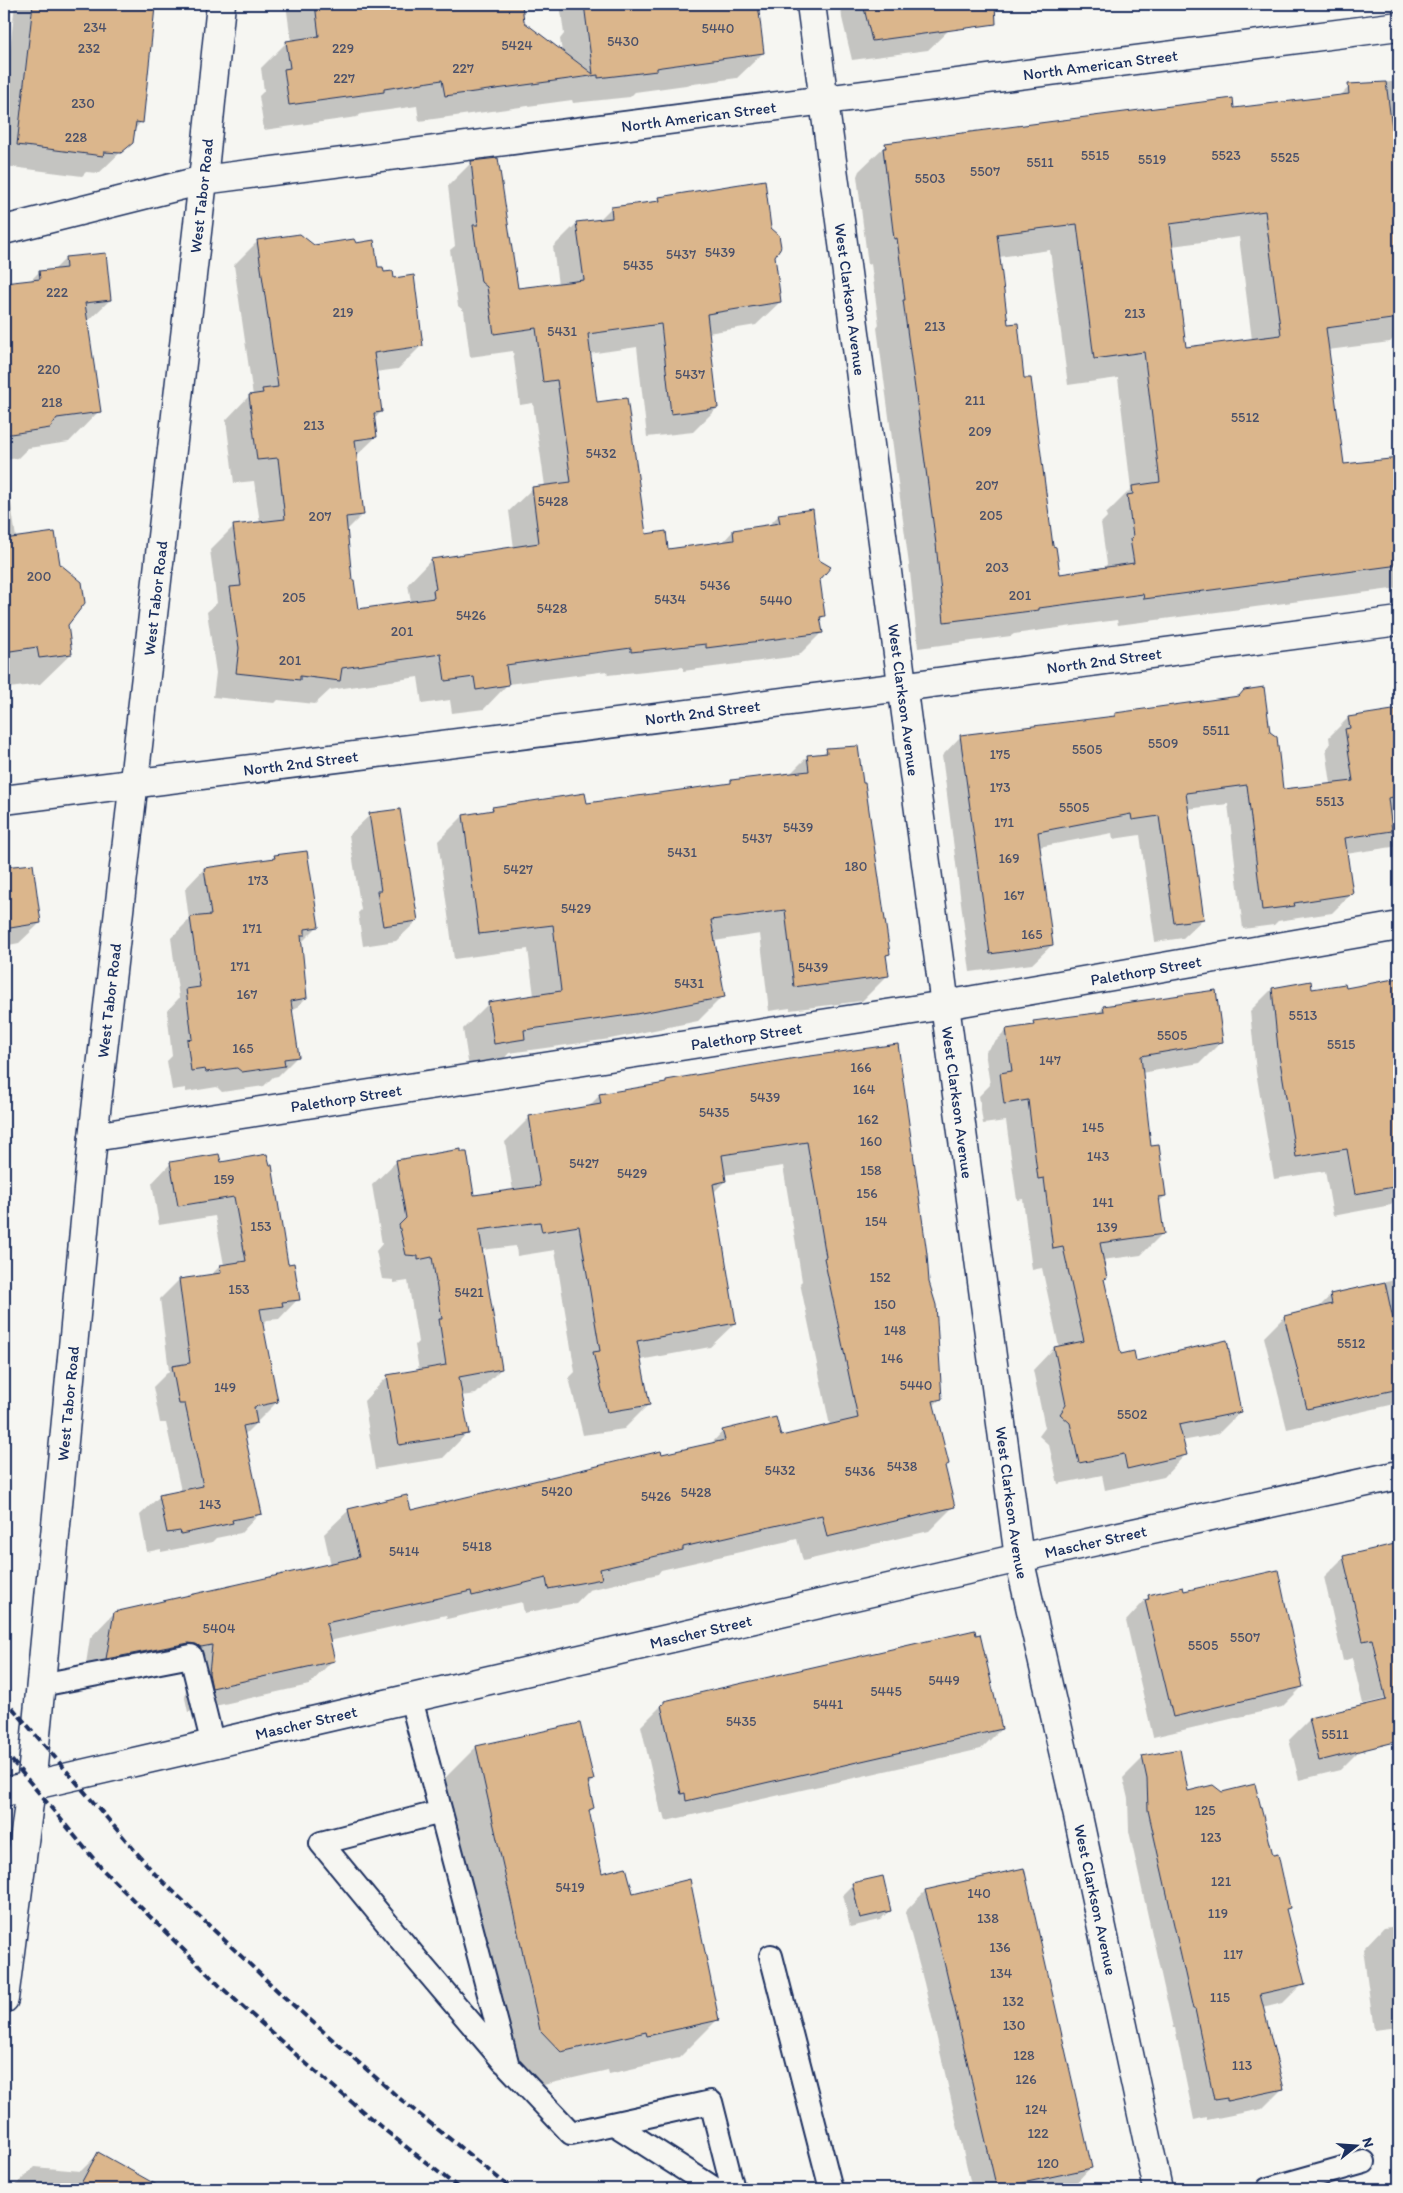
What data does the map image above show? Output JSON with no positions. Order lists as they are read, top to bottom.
{
  "streets": {
    "street": [
      "North American Street",
      "West Tabor Road",
      "West Clarkson Avenue",
      "North 2nd Street",
      "Palethorp Street",
      "Mascher Street"
    ]
  },
  "crossings": [
    ["North American Street", "West Tabor Road"],
    ["North American Street", "West Clarkson Avenue"],
    ["West Tabor Road", "North 2nd Street"],
    ["West Tabor Road", "Palethorp Street"],
    ["West Tabor Road", "Mascher Street"],
    ["West Clarkson Avenue", "North 2nd Street"],
    ["West Clarkson Avenue", "Palethorp Street"],
    ["West Clarkson Avenue", "Mascher Street"]
  ],
  "house_numbers": [
    "234",
    "5440",
    "5430",
    "5424",
    "232",
    "229",
    "227",
    "227",
    "230",
    "228",
    "5515",
    "5523",
    "5525",
    "5519",
    "5511",
    "5507",
    "5503",
    "5439",
    "5437",
    "5435",
    "222",
    "219",
    "213",
    "213",
    "5431",
    "220",
    "5437",
    "211",
    "218",
    "5512",
    "213",
    "209",
    "5432",
    "207",
    "5428",
    "205",
    "207",
    "203",
    "200",
    "5436",
    "201",
    "205",
    "5434",
    "5440",
    "5428",
    "5426",
    "201",
    "201",
    "5511",
    "5509",
    "5505",
    "175",
    "173",
    "5513",
    "5505",
    "171",
    "5439",
    "5437",
    "5431",
    "169",
    "180",
    "5427",
    "173",
    "167",
    "5429",
    "171",
    "165",
    "171",
    "5439",
    "5431",
    "167",
    "5513",
    "5505",
    "5515",
    "165",
    "147",
    "166",
    "164",
    "5439",
    "5435",
    "162",
    "145",
    "160",
    "143",
    "5427",
    "158",
    "5429",
    "159",
    "156",
    "141",
    "154",
    "153",
    "139",
    "152",
    "153",
    "5421",
    "150",
    "148",
    "5512",
    "146",
    "5440",
    "149",
    "5502",
    "5438",
    "5432",
    "5436",
    "5420",
    "5428",
    "5426",
    "143",
    "5418",
    "5414",
    "5404",
    "5507",
    "5505",
    "5449",
    "5445",
    "5441",
    "5435",
    "5511",
    "125",
    "123",
    "121",
    "5419",
    "140",
    "119",
    "138",
    "136",
    "117",
    "134",
    "115",
    "132",
    "130",
    "128",
    "113",
    "126",
    "124",
    "122",
    "120"
  ],
  "north": "right"
}
